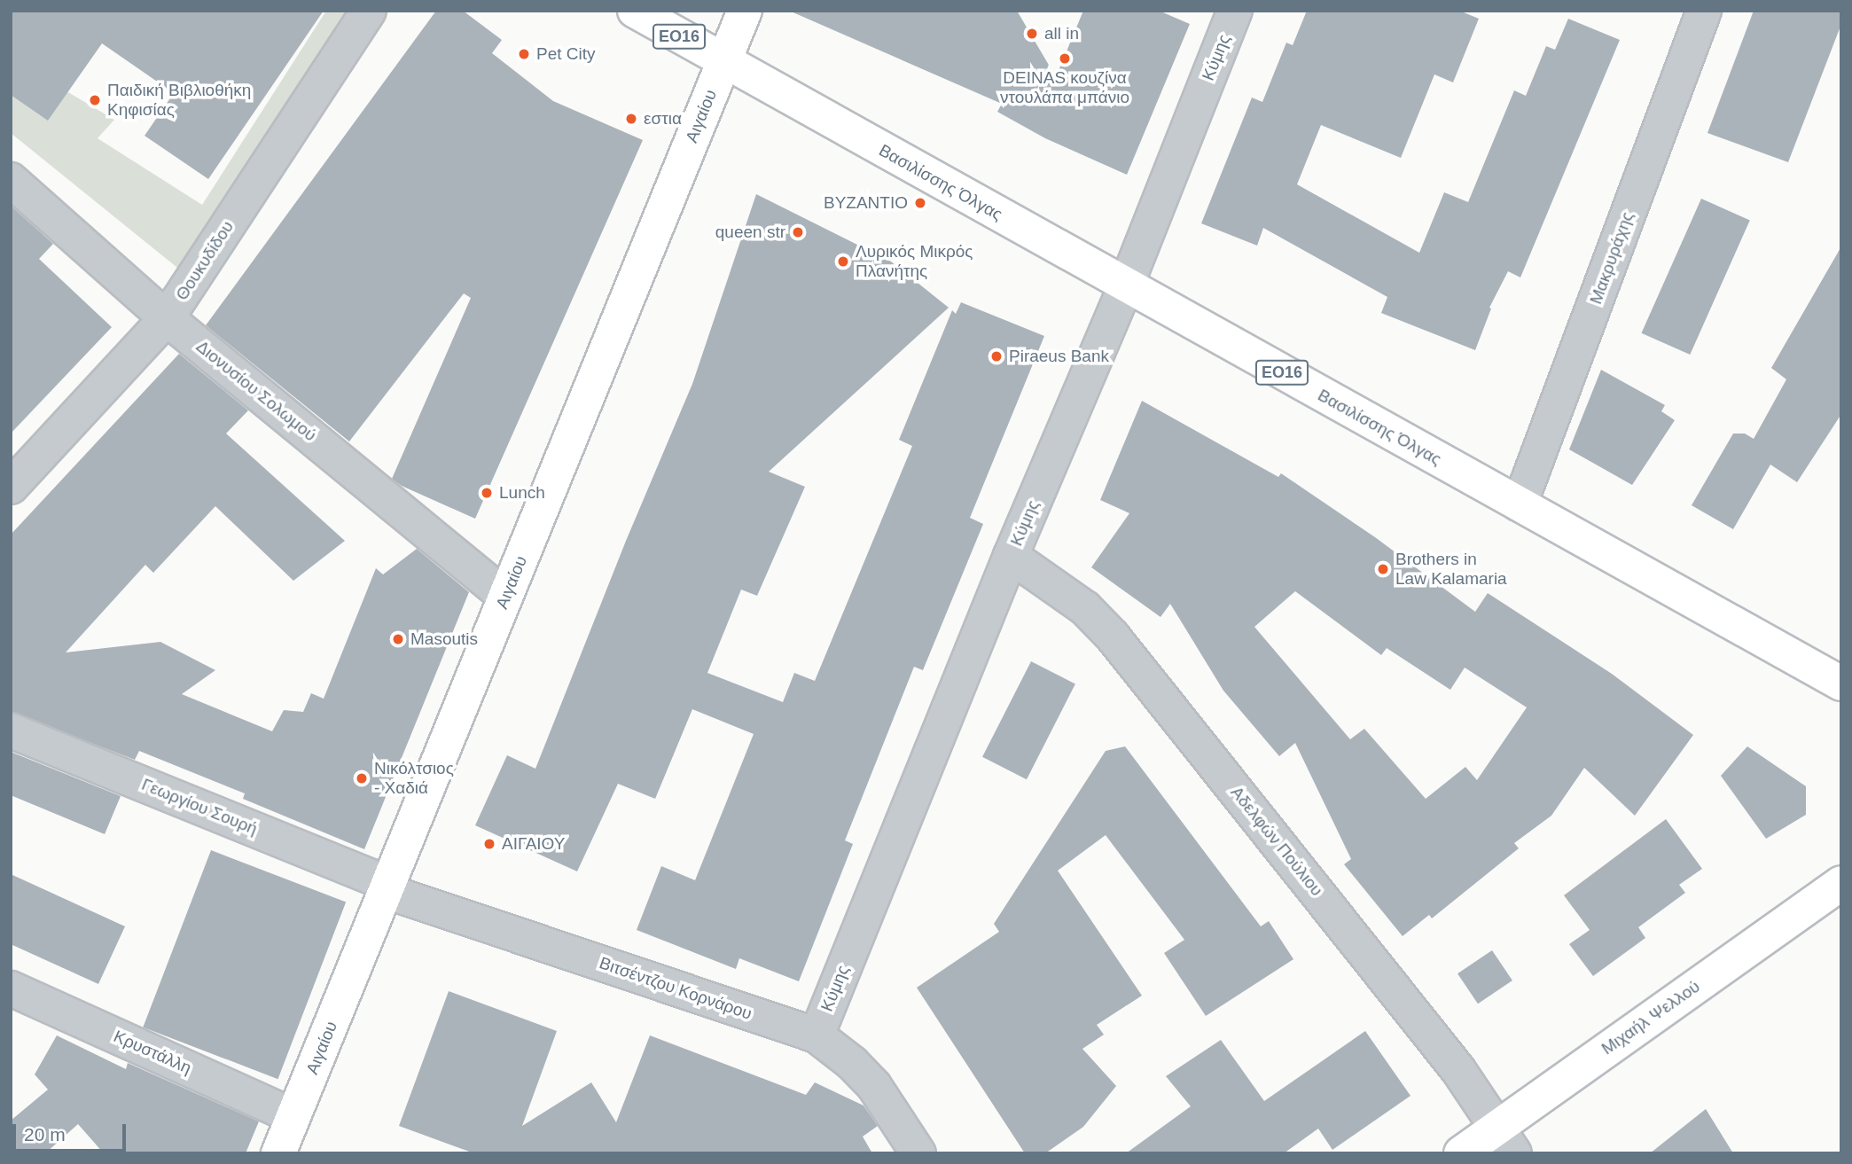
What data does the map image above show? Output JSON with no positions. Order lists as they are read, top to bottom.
{
  "streets": {
    "main road": [
      "ΕΟ16",
      "Αιγαίου",
      "Βασιλίσσης Όλγας",
      "Μιχαήλ Ψελλού"
    ],
    "street": [
      "Κύμης",
      "Μακρυράχης",
      "Θουκυδίδου",
      "Διονυσίου Σολωμού",
      "Γεωργίου Σουρή",
      "Αδελφών Πούλιου",
      "Βιτσέντζου Κορνάρου",
      "Κρυστάλλη"
    ]
  },
  "crossings": [
    ["ΕΟ16", "Αιγαίου"],
    ["ΕΟ16", "Βασιλίσσης Όλγας"],
    ["Κύμης", "Βασιλίσσης Όλγας"],
    ["Κύμης", "Αδελφών Πούλιου"],
    ["Κύμης", "Βιτσέντζου Κορνάρου"],
    ["Αιγαίου", "Βασιλίσσης Όλγας"],
    ["Αιγαίου", "Διονυσίου Σολωμού"],
    ["Αιγαίου", "Γεωργίου Σουρή"],
    ["Αιγαίου", "Βιτσέντζου Κορνάρου"],
    ["Αιγαίου", "Κρυστάλλη"],
    ["Βασιλίσσης Όλγας", "Μακρυράχης"],
    ["Θουκυδίδου", "Διονυσίου Σολωμού"],
    ["Γεωργίου Σουρή", "Βιτσέντζου Κορνάρου"],
    ["Αδελφών Πούλιου", "Μιχαήλ Ψελλού"]
  ],
  "places": [
    "all in",
    "Pet City",
    "DEINAS κουζίνα ντουλάπα μπάνιο",
    "Παιδική Βιβλιοθήκη Κηφισίας",
    "εστια",
    "ΒΥΖΑΝΤΙΟ",
    "queen str",
    "Λυρικός Μικρός Πλανήτης",
    "Piraeus Bank",
    "Lunch",
    "Brothers in Law Kalamaria",
    "Masoutis",
    "Νικόλτσιος - Χαδιά",
    "ΑΙΓΑΙΟΥ"
  ],
  "scale_bar": "20 m"
}
